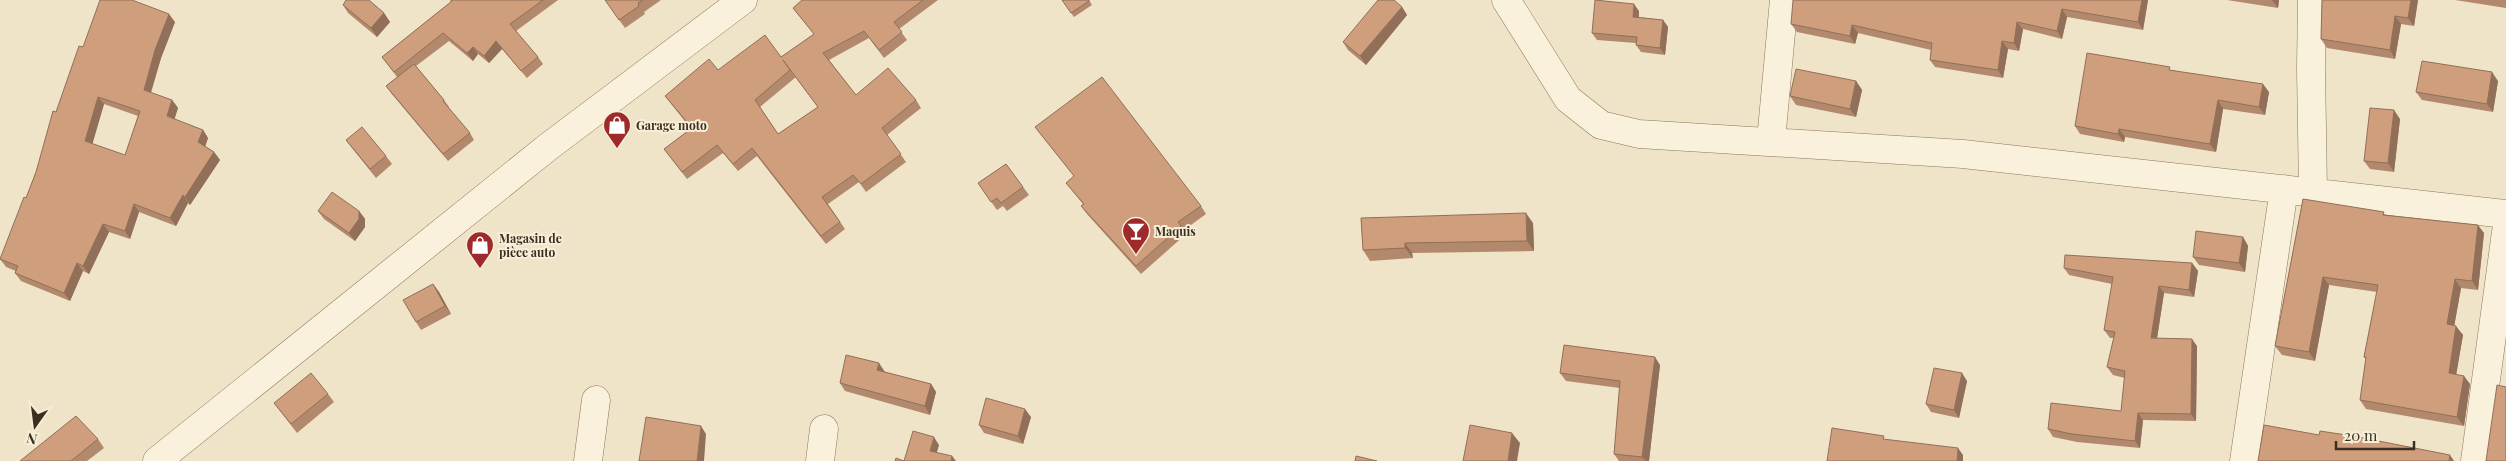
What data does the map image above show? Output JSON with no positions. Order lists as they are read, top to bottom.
{
  "places": {
    "shop": ["Garage moto", "Magasin de pièce auto"],
    "bar": ["Maquis"]
  },
  "scale_bar": "20 m",
  "north": "bottom"
}
